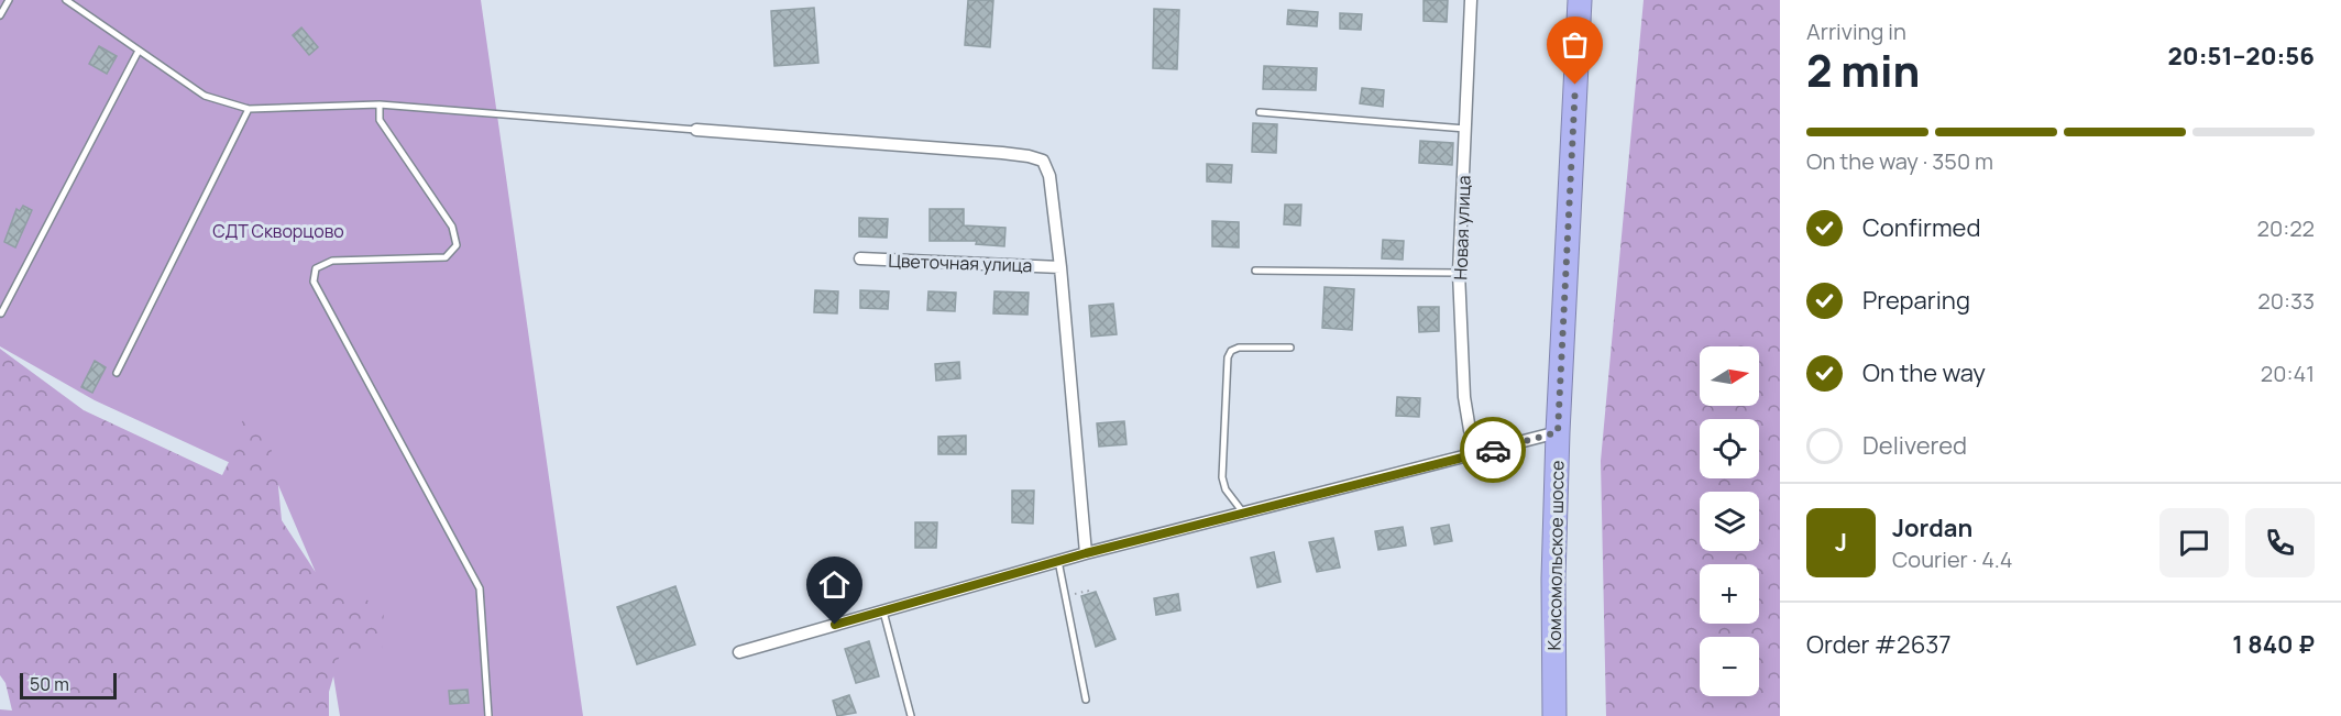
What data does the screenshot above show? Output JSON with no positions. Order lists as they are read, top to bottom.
{
  "streets": {
    "highway": ["Комсомольское шоссе"],
    "street": ["Новая улица", "Цветочная улица"]
  },
  "parks": ["СДТ Скворцово"],
  "scale_bar": "50 m",
  "north": "right",
  "page": {
    "heading": ["2 min", "Arriving in", "20:51–20:56"],
    "panel": [
      "Jordan",
      "Courier · 4.4",
      "Order #2637",
      "1 840 ₽"
    ],
    "bar": "On the way · 350 m",
    "list": [
      ["Confirmed", "20:22"],
      ["Preparing", "20:33"],
      ["On the way", "20:41"],
      "Delivered"
    ],
    "map_buttons": ["+", "−"],
    "round": "J",
    "scale": "50 m"
  }
}
